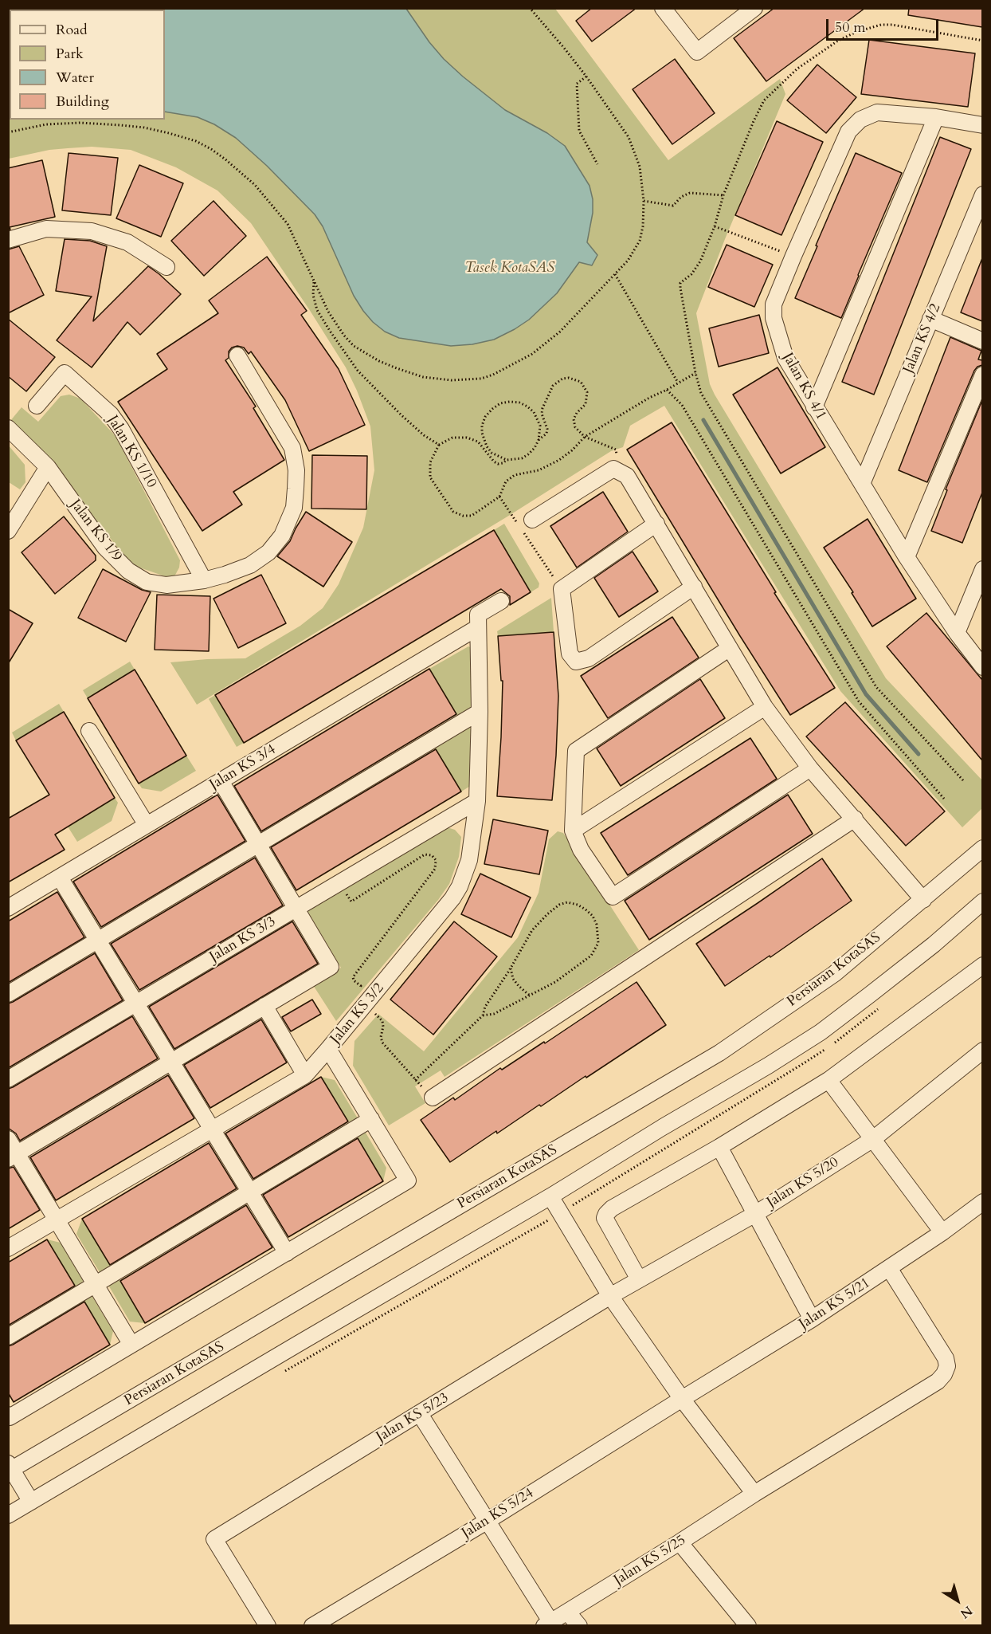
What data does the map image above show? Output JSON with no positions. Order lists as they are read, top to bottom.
{
  "streets": {
    "street": [
      "Jalan KS 4/2",
      "Jalan KS 4/1",
      "Jalan KS 1/10",
      "Jalan KS 1/9",
      "Jalan KS 3/4",
      "Jalan KS 3/3",
      "Persiaran KotaSAS",
      "Jalan KS 3/2",
      "Jalan KS 5/20",
      "Jalan KS 5/21",
      "Jalan KS 5/23",
      "Jalan KS 5/24",
      "Jalan KS 5/25"
    ]
  },
  "crossings": [
    ["Jalan KS 4/2", "Jalan KS 4/1"],
    ["Jalan KS 1/10", "Jalan KS 1/9"],
    ["Jalan KS 3/4", "Jalan KS 3/2"],
    ["Jalan KS 3/3", "Jalan KS 3/2"],
    ["Jalan KS 5/20", "Jalan KS 5/23"],
    ["Jalan KS 5/21", "Jalan KS 5/24"],
    ["Jalan KS 5/21", "Jalan KS 5/25"]
  ],
  "parks": ["Tasek KotaSAS"],
  "legend": [
    "Road",
    "Park",
    "Water",
    "Building"
  ],
  "scale_bar": "50 m",
  "north": "bottom right"
}
